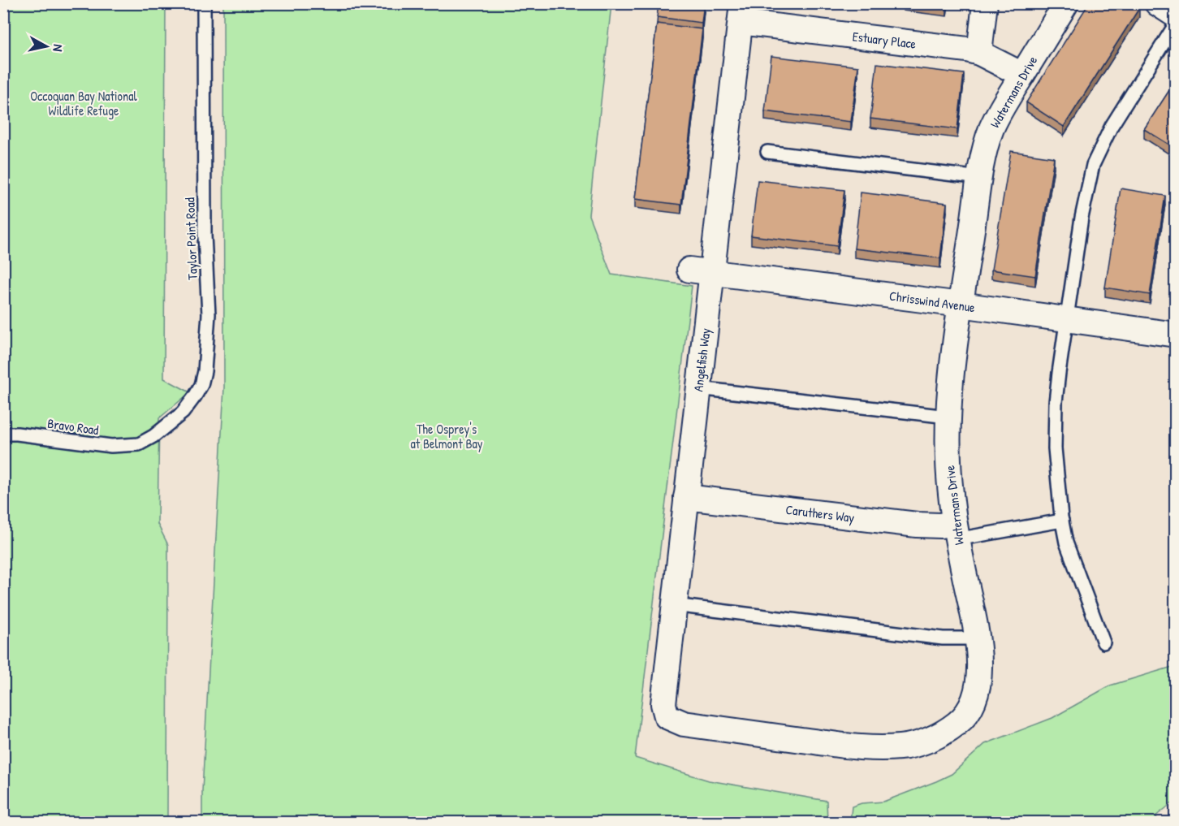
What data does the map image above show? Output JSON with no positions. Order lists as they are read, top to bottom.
{
  "streets": {
    "street": [
      "Estuary Place",
      "Watermans Drive",
      "Chrisswind Avenue",
      "Angelfish Way",
      "Caruthers Way"
    ],
    "lane": ["Taylor Point Road", "Bravo Road"]
  },
  "crossings": [
    ["Estuary Place", "Watermans Drive"],
    ["Estuary Place", "Angelfish Way"],
    ["Watermans Drive", "Chrisswind Avenue"],
    ["Watermans Drive", "Angelfish Way"],
    ["Watermans Drive", "Caruthers Way"],
    ["Taylor Point Road", "Bravo Road"],
    ["Chrisswind Avenue", "Angelfish Way"],
    ["Angelfish Way", "Caruthers Way"]
  ],
  "parks": ["Occoquan Bay National Wildlife Refuge", "The Osprey's at Belmont Bay"],
  "north": "right"
}
